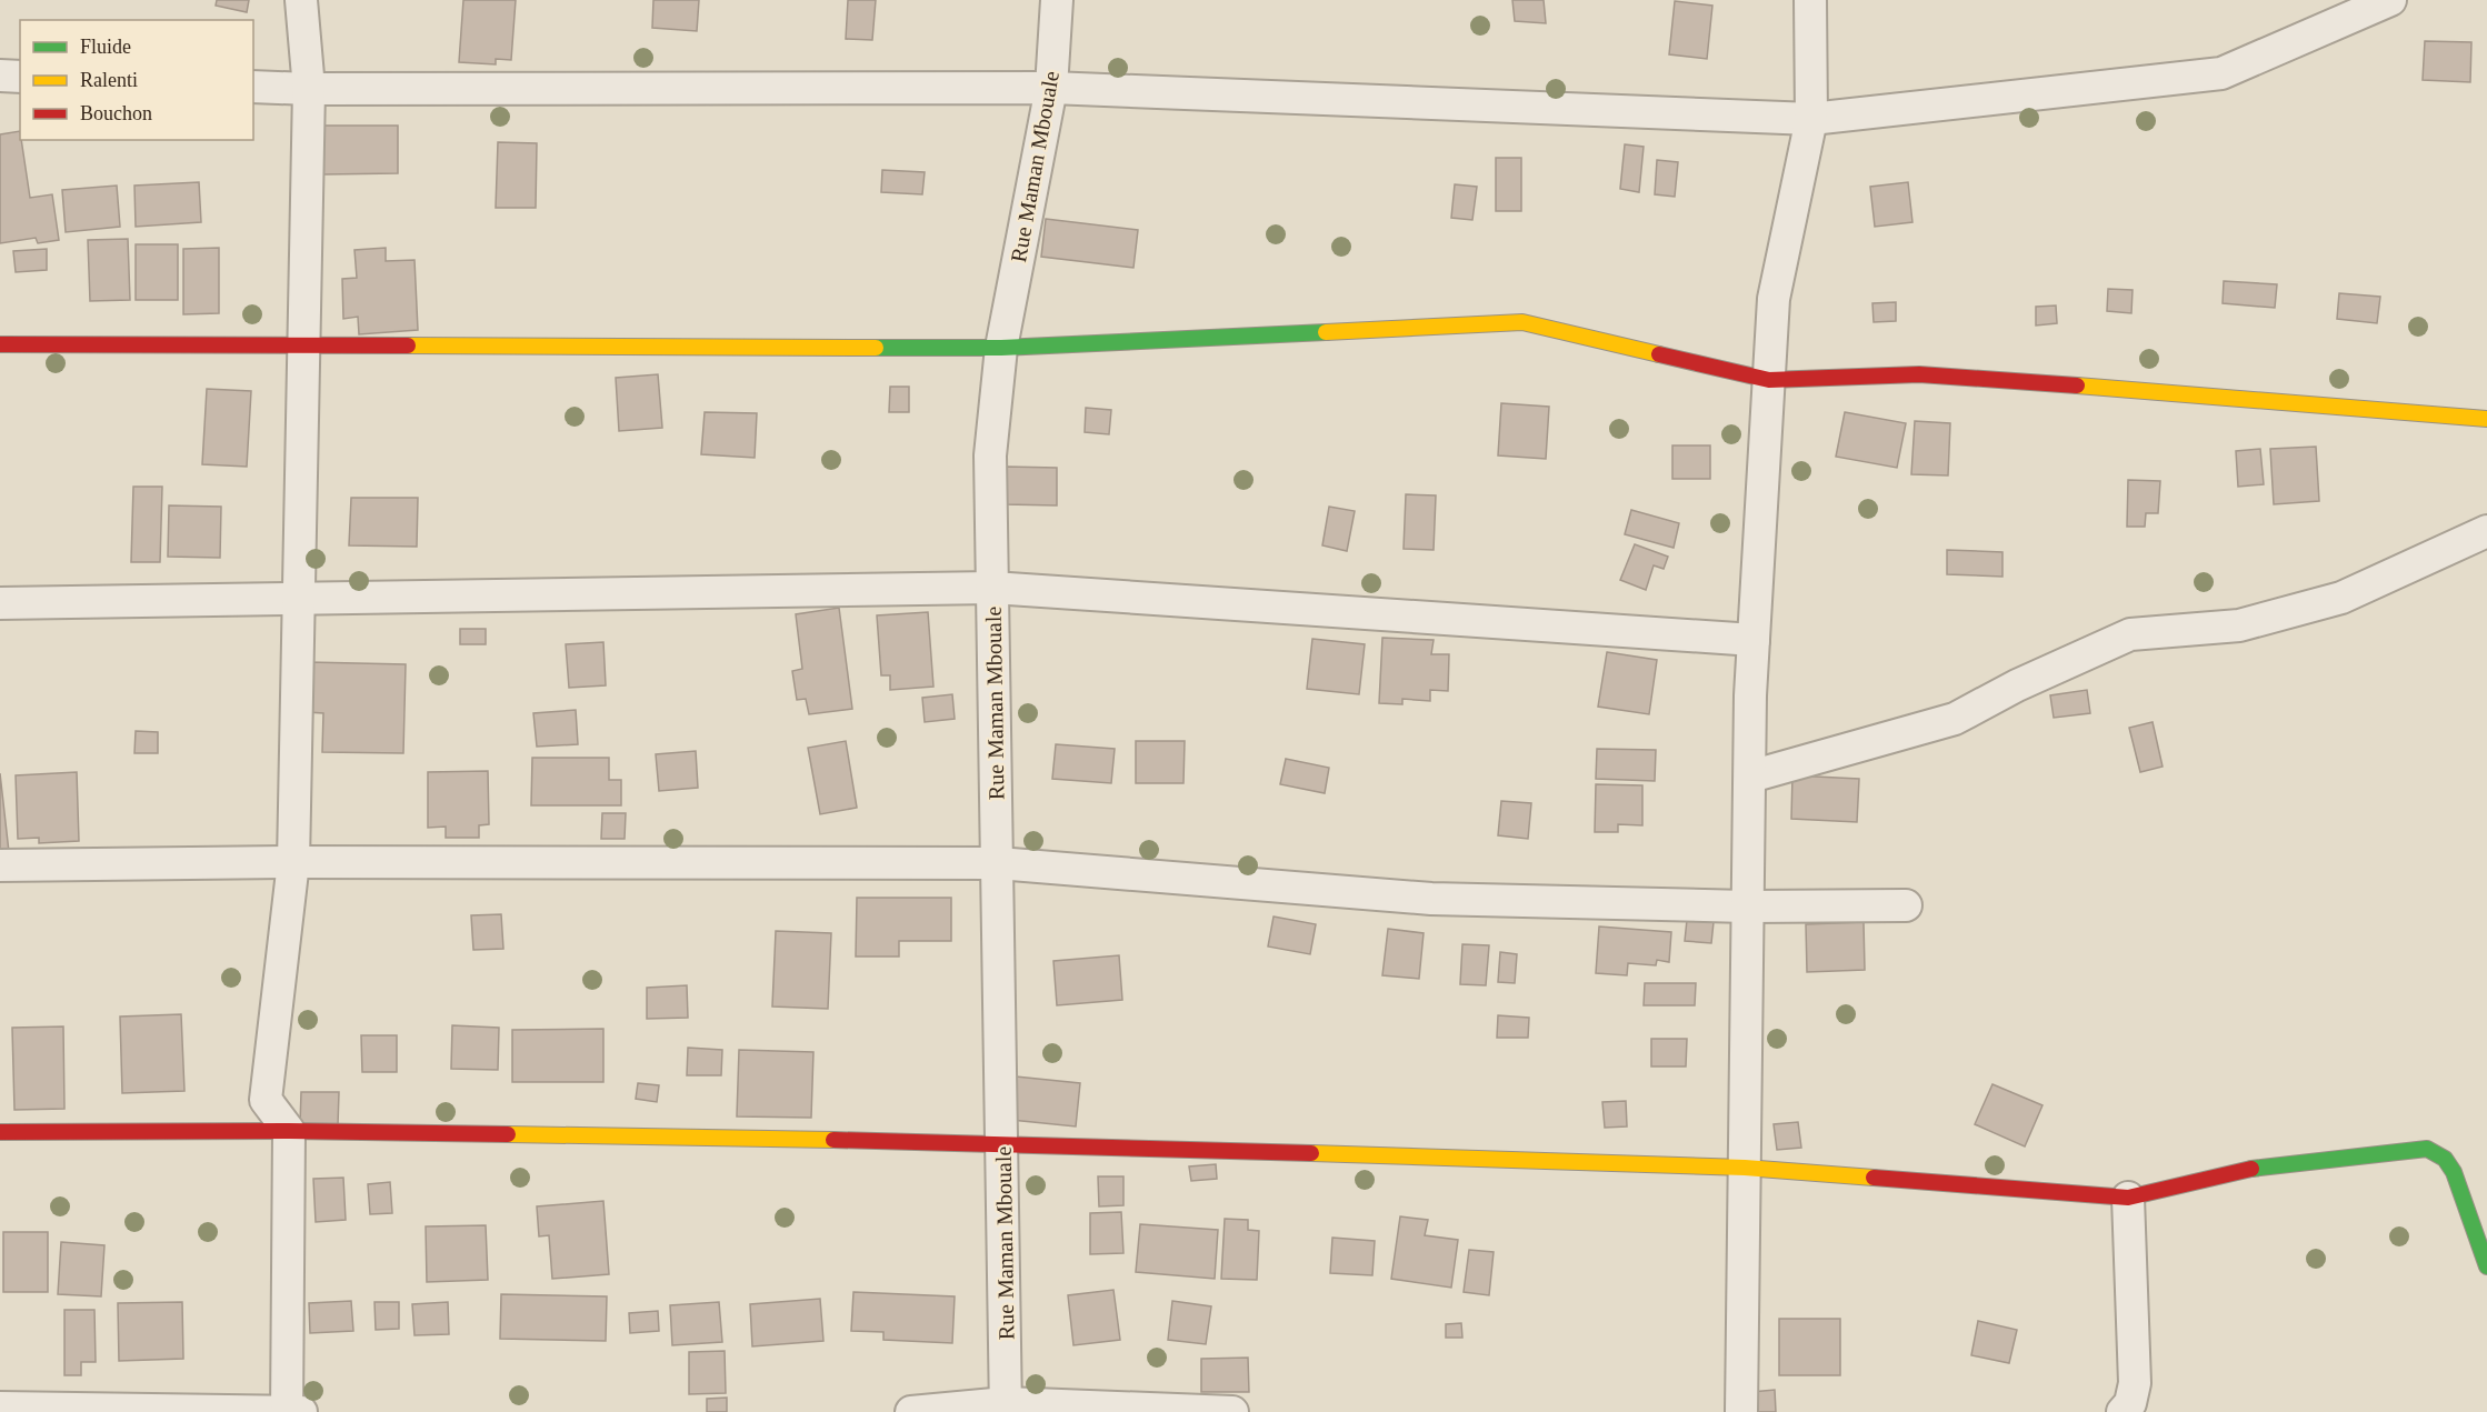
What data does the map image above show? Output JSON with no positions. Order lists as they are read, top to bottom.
{
  "streets": {
    "street": ["Rue Maman Mbouale"]
  },
  "legend": ["Fluide", "Ralenti", "Bouchon"]
}
